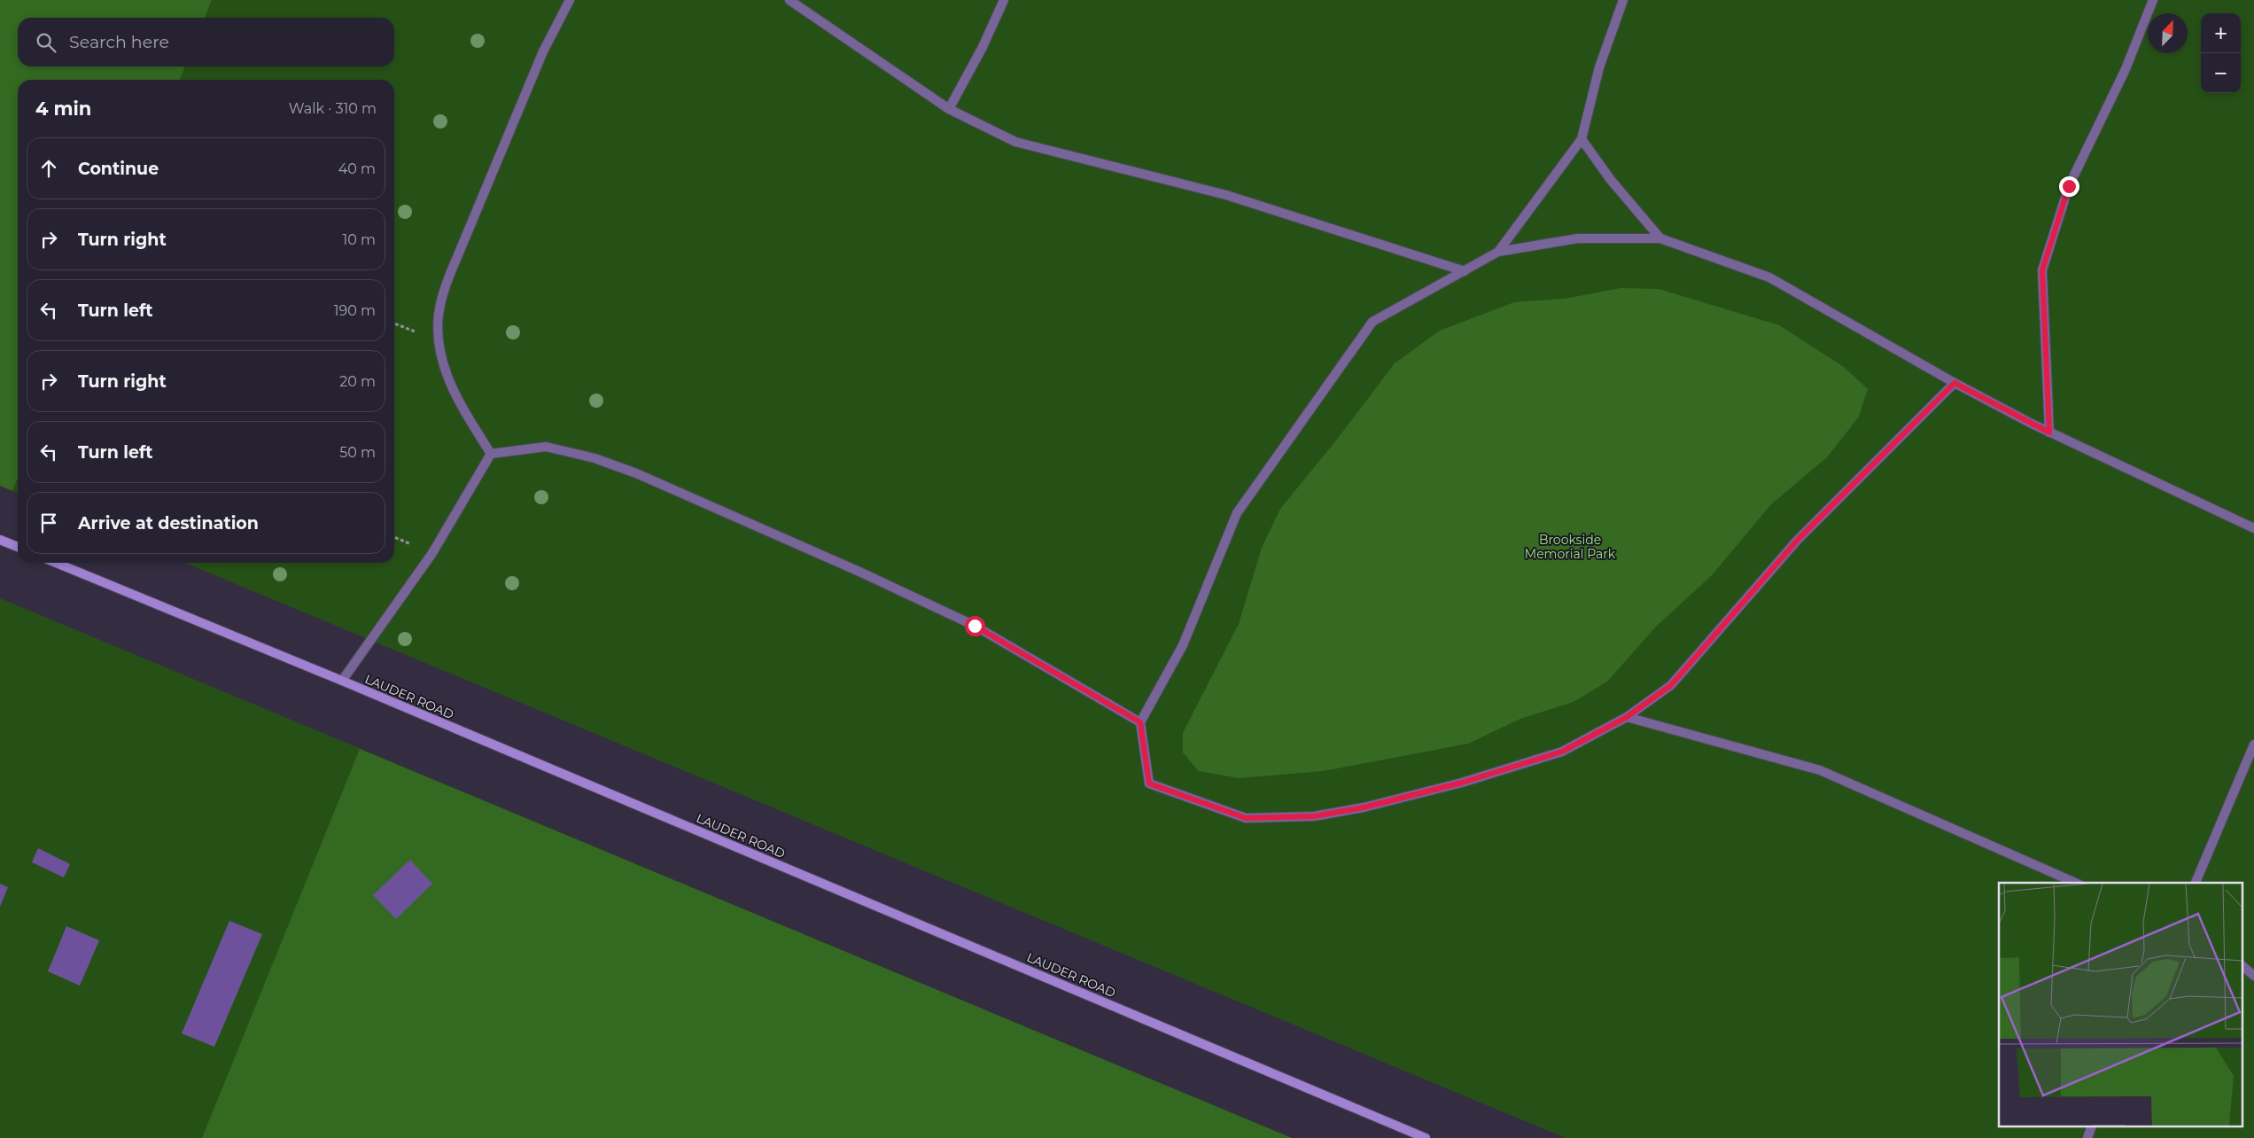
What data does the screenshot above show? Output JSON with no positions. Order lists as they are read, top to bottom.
{
  "streets": {
    "main road": ["LAUDER ROAD"]
  },
  "parks": ["Brookside Memorial Park"],
  "north": "top right",
  "page": {
    "map_buttons": ["+", "−"],
    "search": "Search here",
    "heading": ["4 min", "Walk · 310 m"],
    "list": [
      ["Continue", "40 m"],
      ["Turn right", "10 m"],
      ["Turn left", "190 m"],
      ["Turn right", "20 m"],
      ["Turn left", "50 m"],
      "Arrive at destination"
    ]
  }
}
